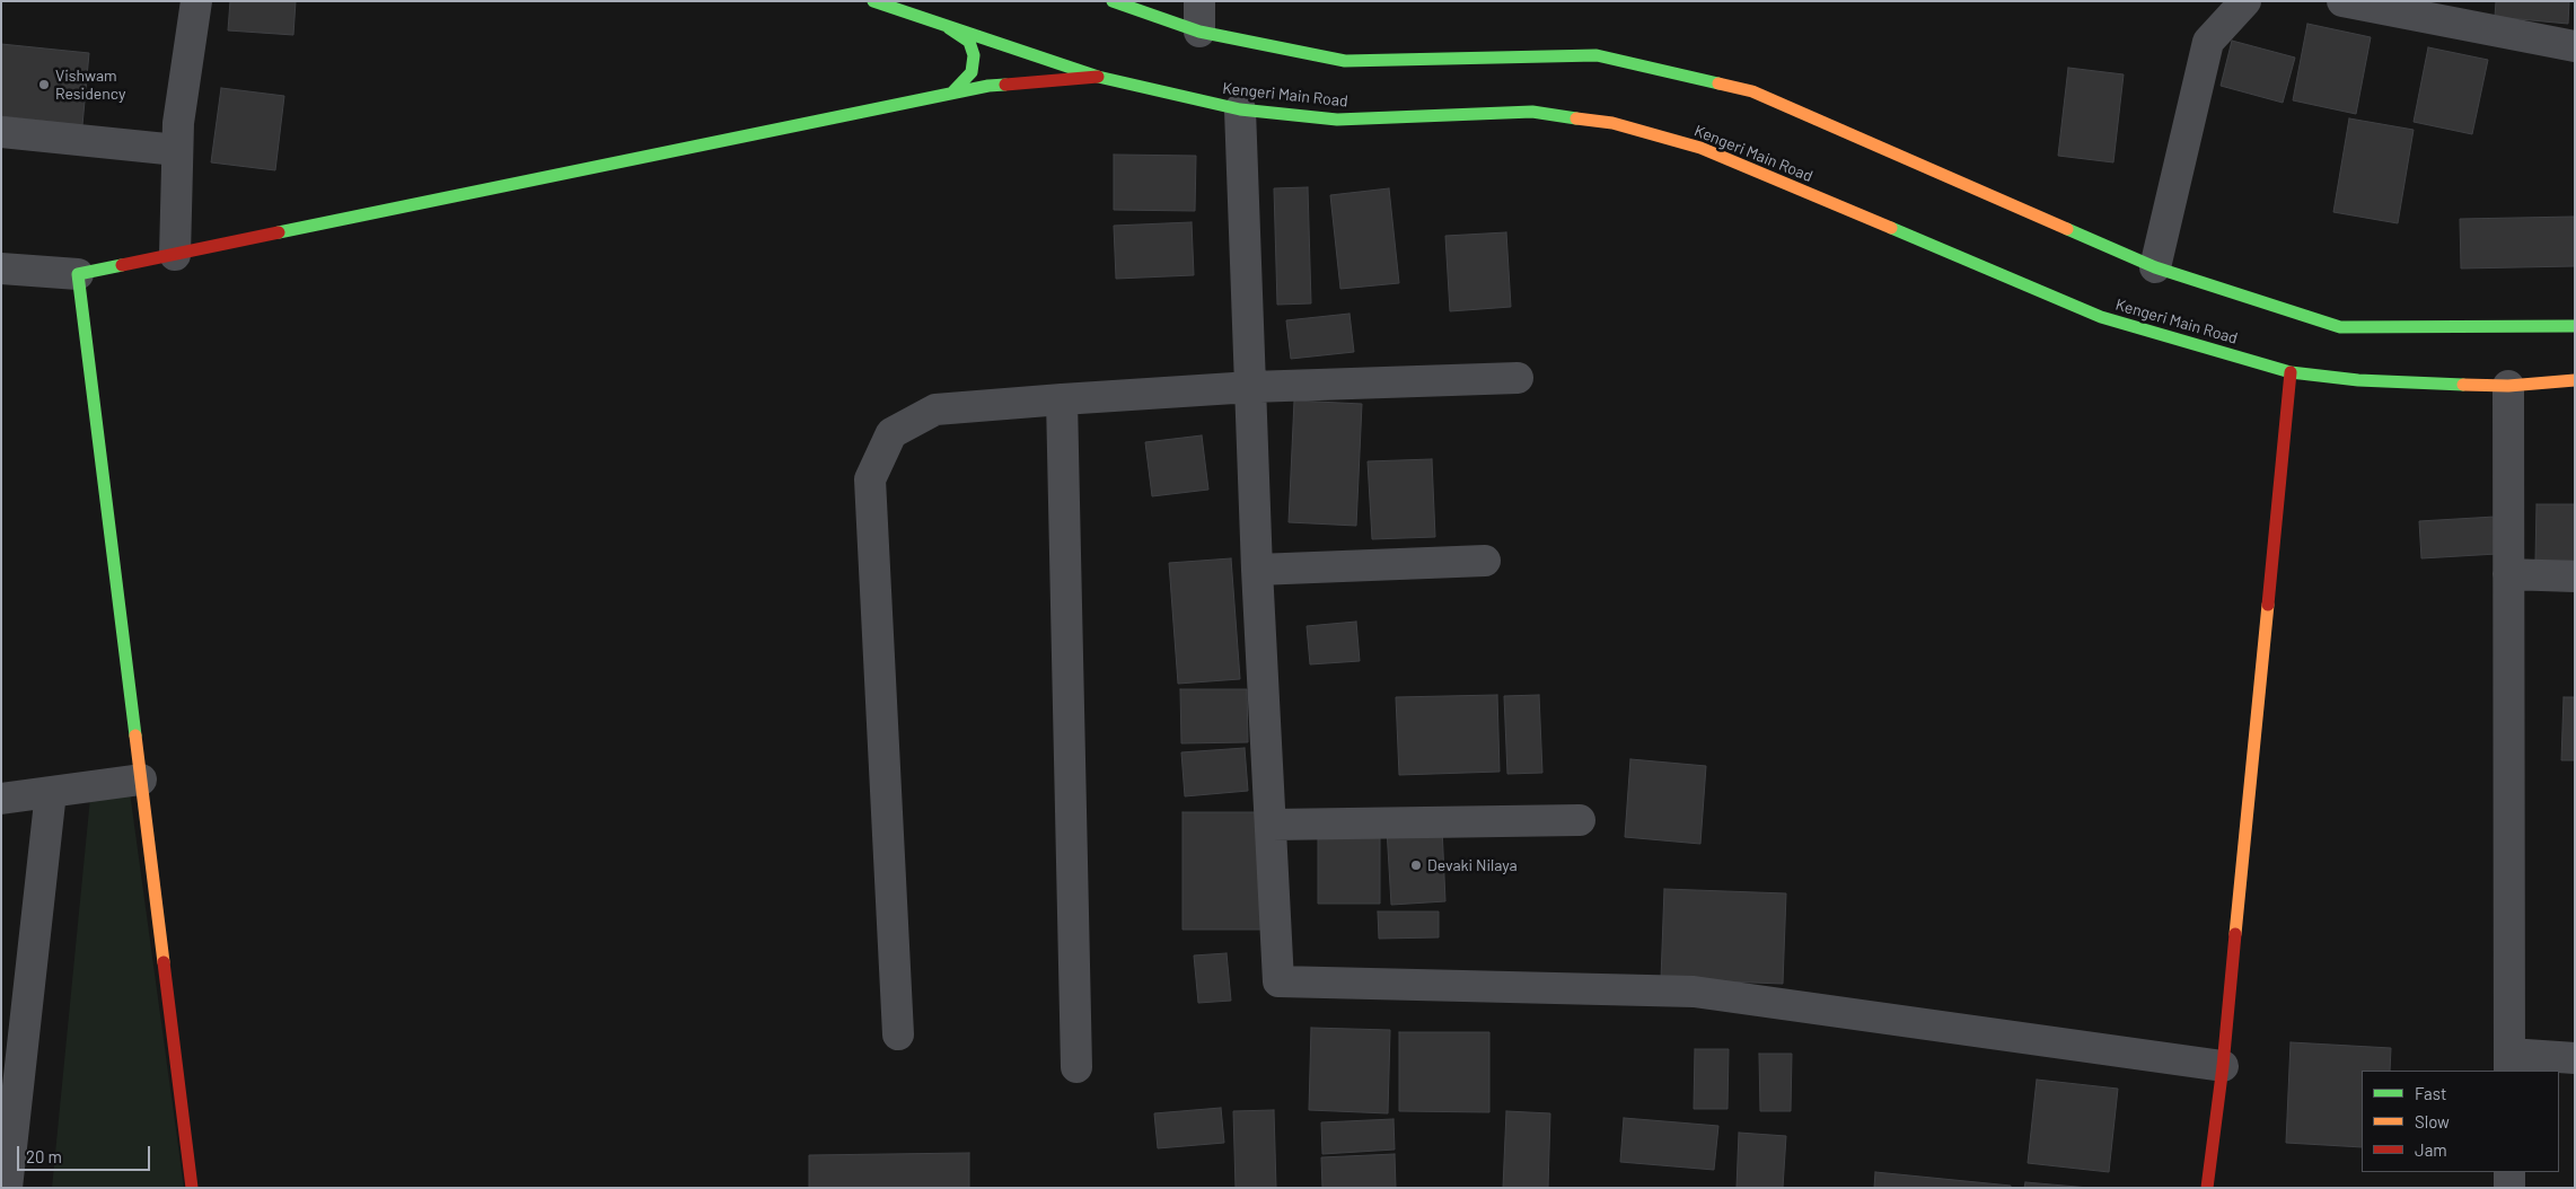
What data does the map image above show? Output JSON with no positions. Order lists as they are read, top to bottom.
{
  "streets": {
    "main road": ["Kengeri Main Road"]
  },
  "places": ["Vishwam Residency", "Devaki Nilaya"],
  "legend": ["Fast", "Slow", "Jam"],
  "scale_bar": "20 m"
}
